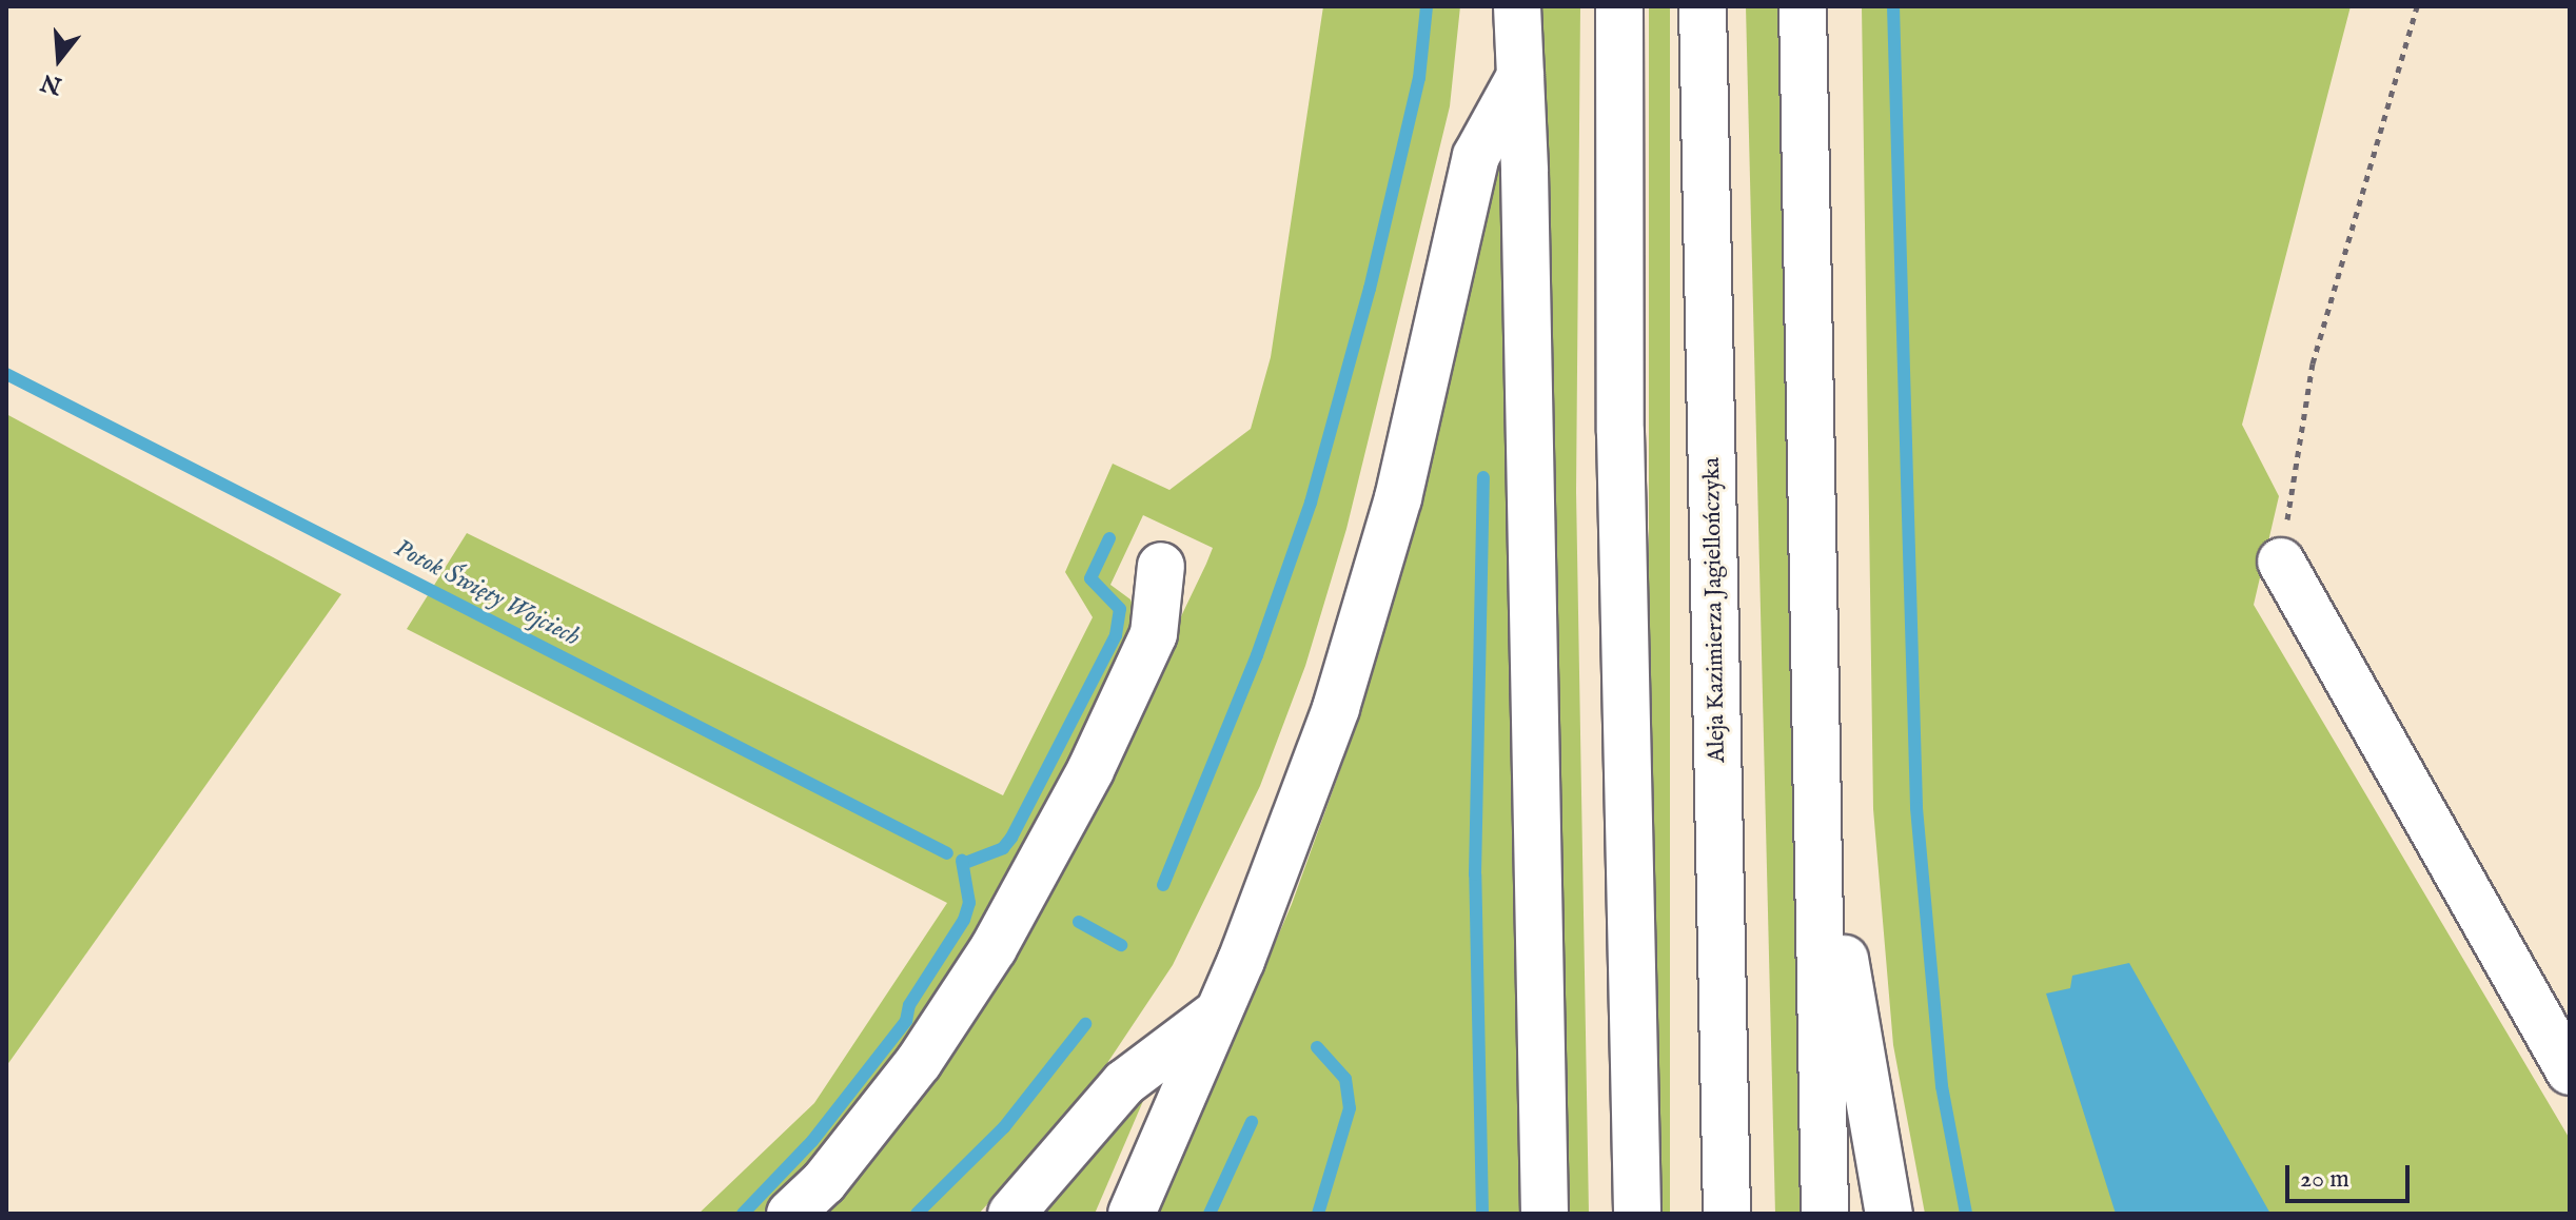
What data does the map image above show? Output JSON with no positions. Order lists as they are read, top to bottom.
{
  "streets": {
    "main road": ["Aleja Kazimierza Jagiellończyka"]
  },
  "water": ["Potok Święty Wojciech"],
  "scale_bar": "20 m",
  "north": "bottom"
}
